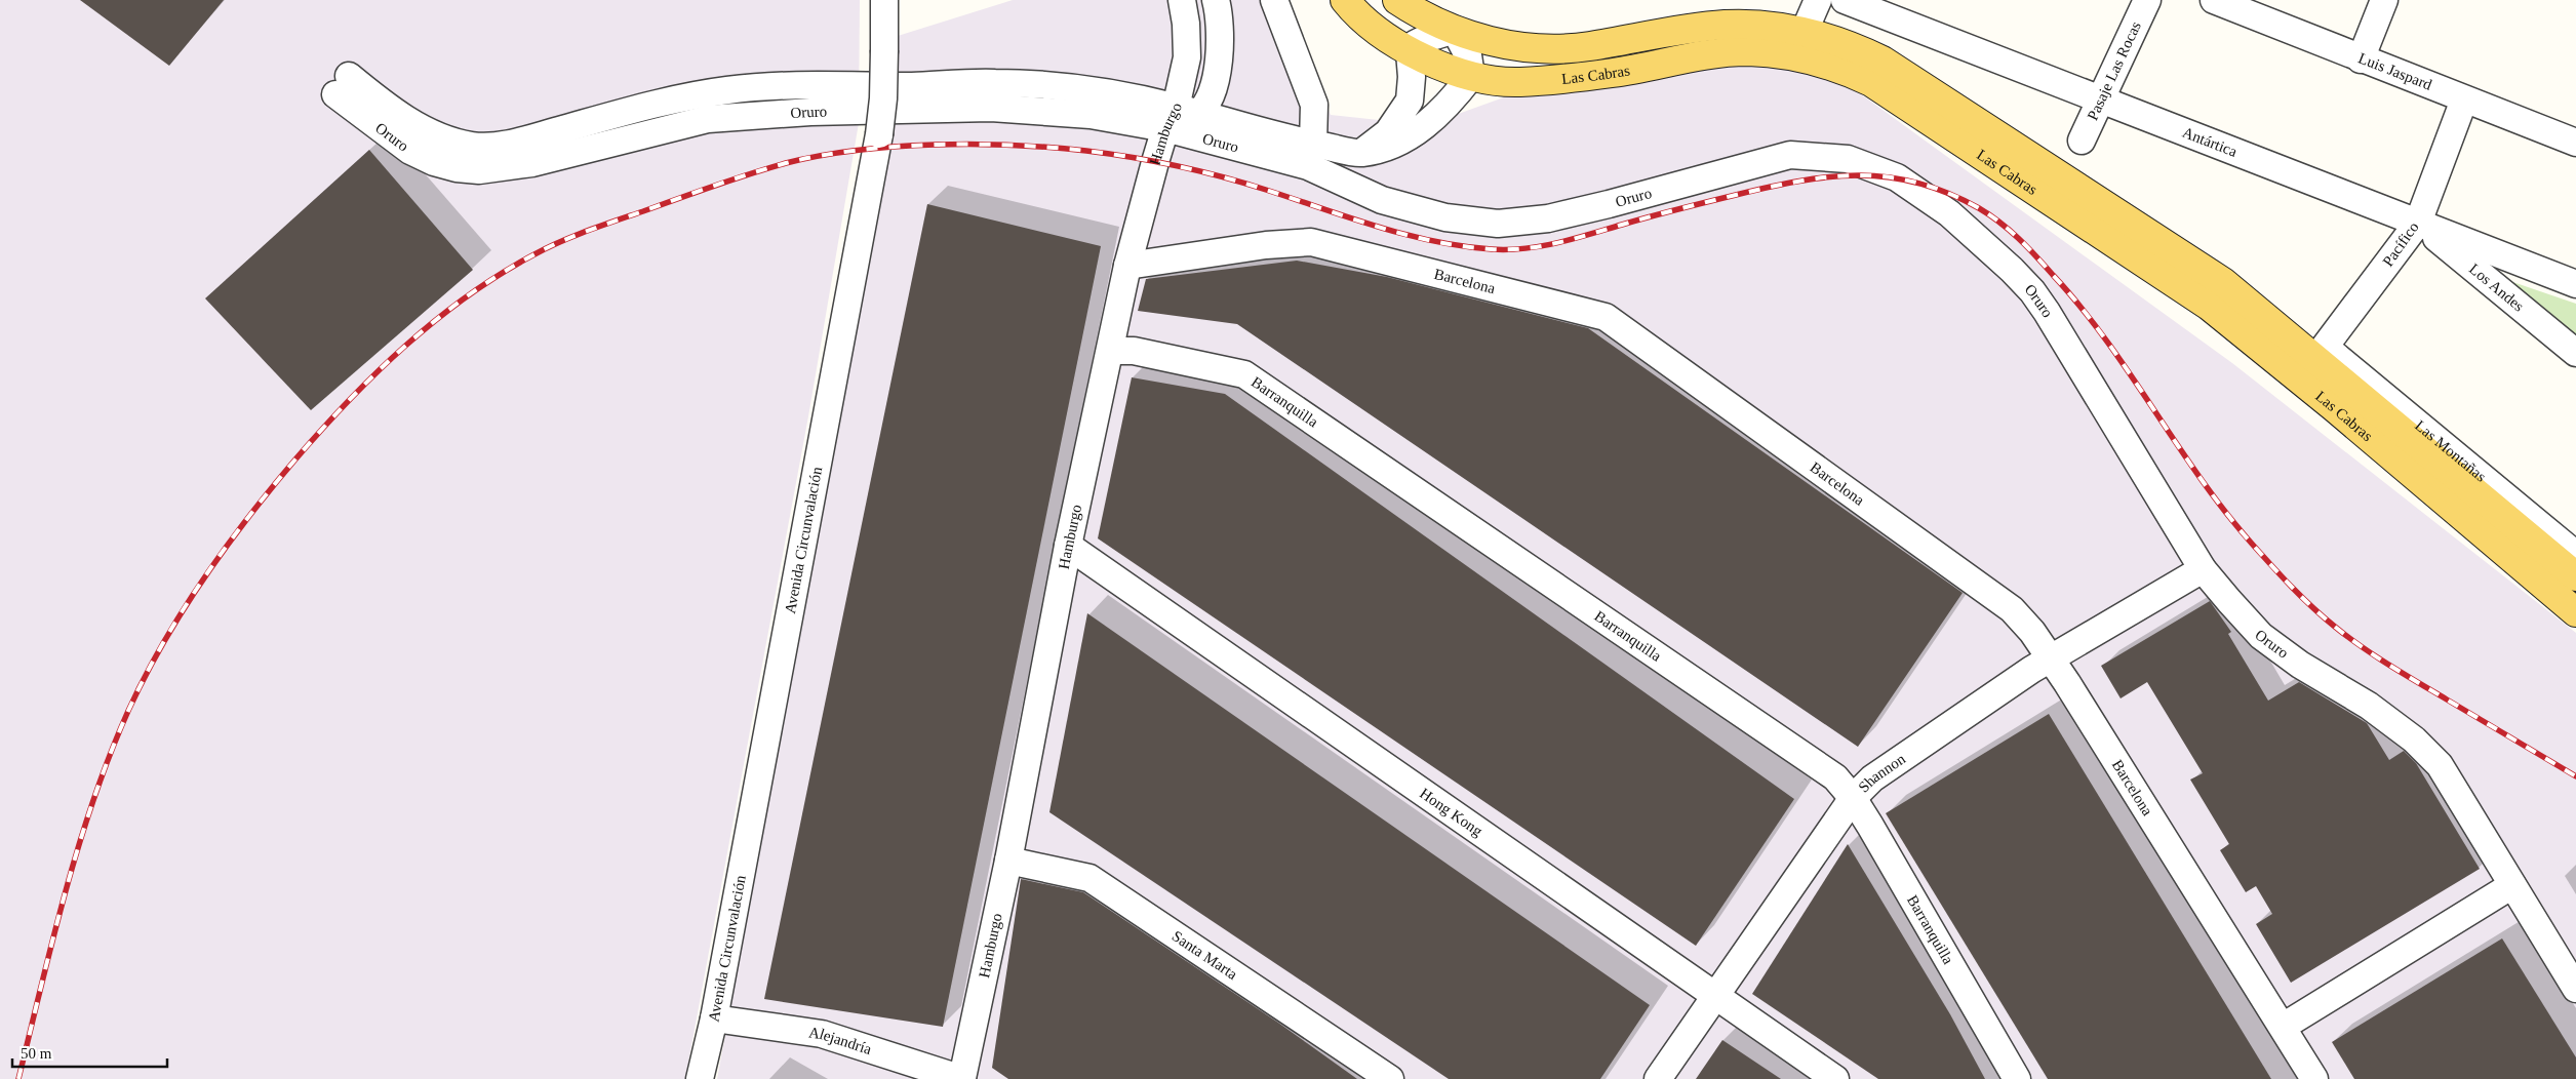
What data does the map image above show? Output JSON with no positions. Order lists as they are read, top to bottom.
{
  "streets": {
    "main road": ["Las Cabras"],
    "street": [
      "Pasaje Las Rocas",
      "Luis Jaspard",
      "Oruro",
      "Hamburgo",
      "Antártica",
      "Pacífico",
      "Barcelona",
      "Los Andes",
      "Barranquilla",
      "Las Montañas",
      "Avenida Circunvalación",
      "Shannon",
      "Hong Kong",
      "Santa Marta",
      "Alejandría"
    ]
  },
  "crossings": [
    ["Pasaje Las Rocas", "Antártica"],
    ["Luis Jaspard", "Pacífico"],
    ["Oruro", "Hamburgo"],
    ["Oruro", "Shannon"],
    ["Hamburgo", "Barcelona"],
    ["Hamburgo", "Barranquilla"],
    ["Hamburgo", "Hong Kong"],
    ["Hamburgo", "Santa Marta"],
    ["Hamburgo", "Alejandría"],
    ["Antártica", "Pacífico"],
    ["Antártica", "Los Andes"],
    ["Pacífico", "Los Andes"],
    ["Pacífico", "Las Montañas"],
    ["Barcelona", "Shannon"],
    ["Barranquilla", "Shannon"],
    ["Avenida Circunvalación", "Alejandría"],
    ["Shannon", "Hong Kong"]
  ],
  "scale_bar": "50 m"
}
